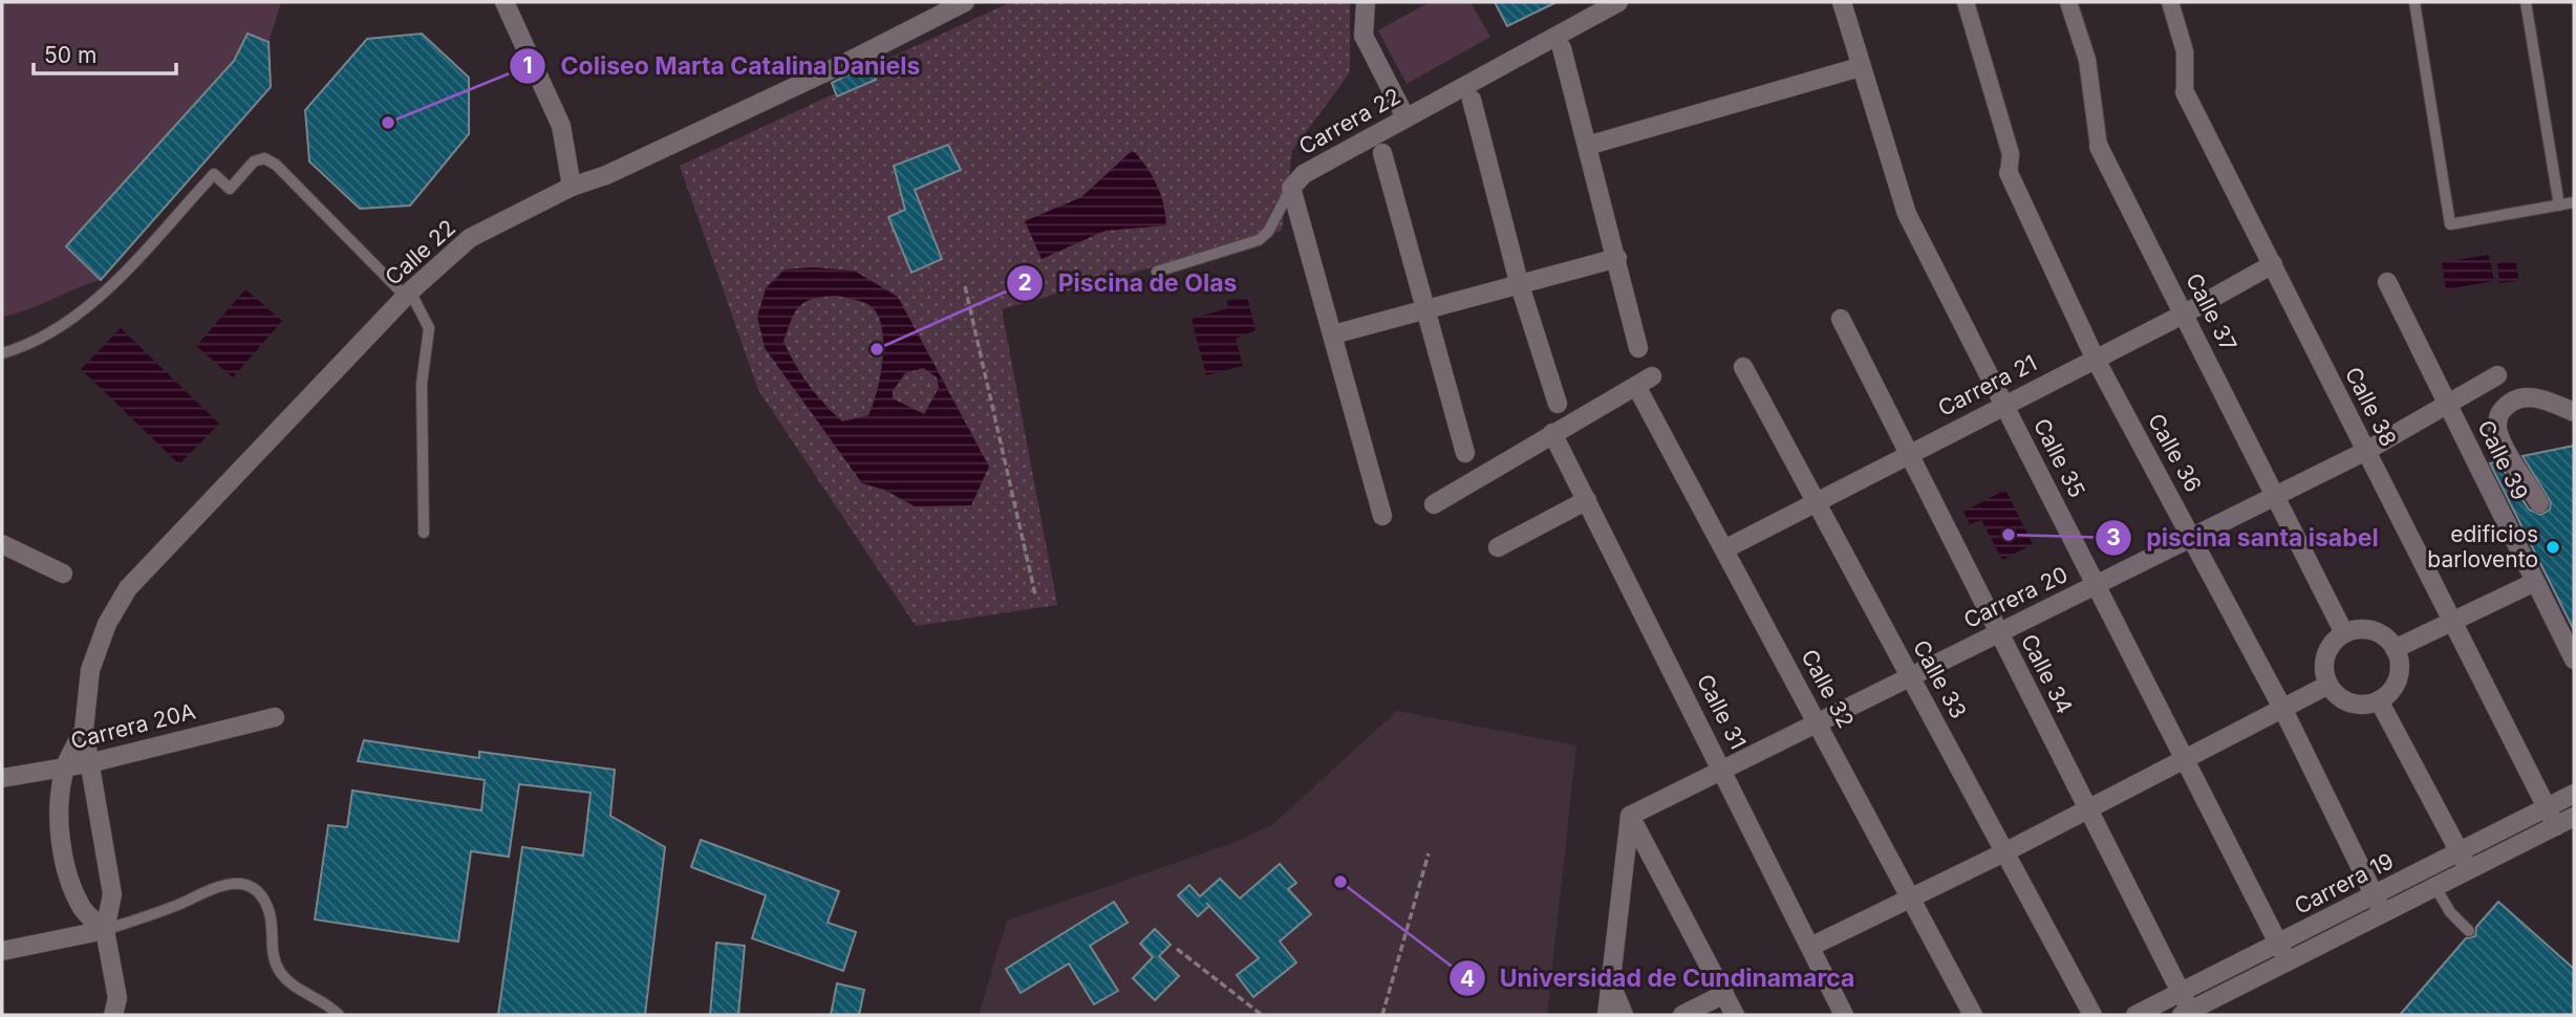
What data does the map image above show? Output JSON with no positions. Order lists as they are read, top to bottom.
{
  "streets": {
    "street": [
      "Carrera 22",
      "Calle 22",
      "Calle 37",
      "Carrera 21",
      "Calle 38",
      "Calle 36",
      "Calle 35",
      "Calle 39",
      "Carrera 20",
      "Calle 34",
      "Calle 33",
      "Calle 32",
      "Calle 31",
      "Carrera 20A",
      "Carrera 19"
    ]
  },
  "crossings": [
    ["Calle 22", "Carrera 20A"],
    ["Calle 37", "Carrera 21"],
    ["Calle 37", "Carrera 20"],
    ["Carrera 21", "Calle 38"],
    ["Carrera 21", "Calle 36"],
    ["Carrera 21", "Calle 35"],
    ["Carrera 21", "Calle 34"],
    ["Carrera 21", "Calle 33"],
    ["Carrera 21", "Calle 32"],
    ["Calle 38", "Carrera 20"],
    ["Calle 38", "Carrera 19"],
    ["Calle 36", "Carrera 20"],
    ["Calle 36", "Carrera 19"],
    ["Calle 35", "Carrera 20"],
    ["Calle 35", "Carrera 19"],
    ["Calle 39", "Carrera 20"],
    ["Carrera 20", "Calle 34"],
    ["Carrera 20", "Calle 33"],
    ["Carrera 20", "Calle 32"],
    ["Carrera 20", "Calle 31"],
    ["Calle 34", "Carrera 19"],
    ["Calle 32", "Calle 31"]
  ],
  "places": [
    "Coliseo Marta Catalina Daniels",
    "Piscina de Olas",
    "piscina santa isabel",
    "edificios barlovento",
    "Universidad de Cundinamarca"
  ],
  "scale_bar": "50 m"
}
